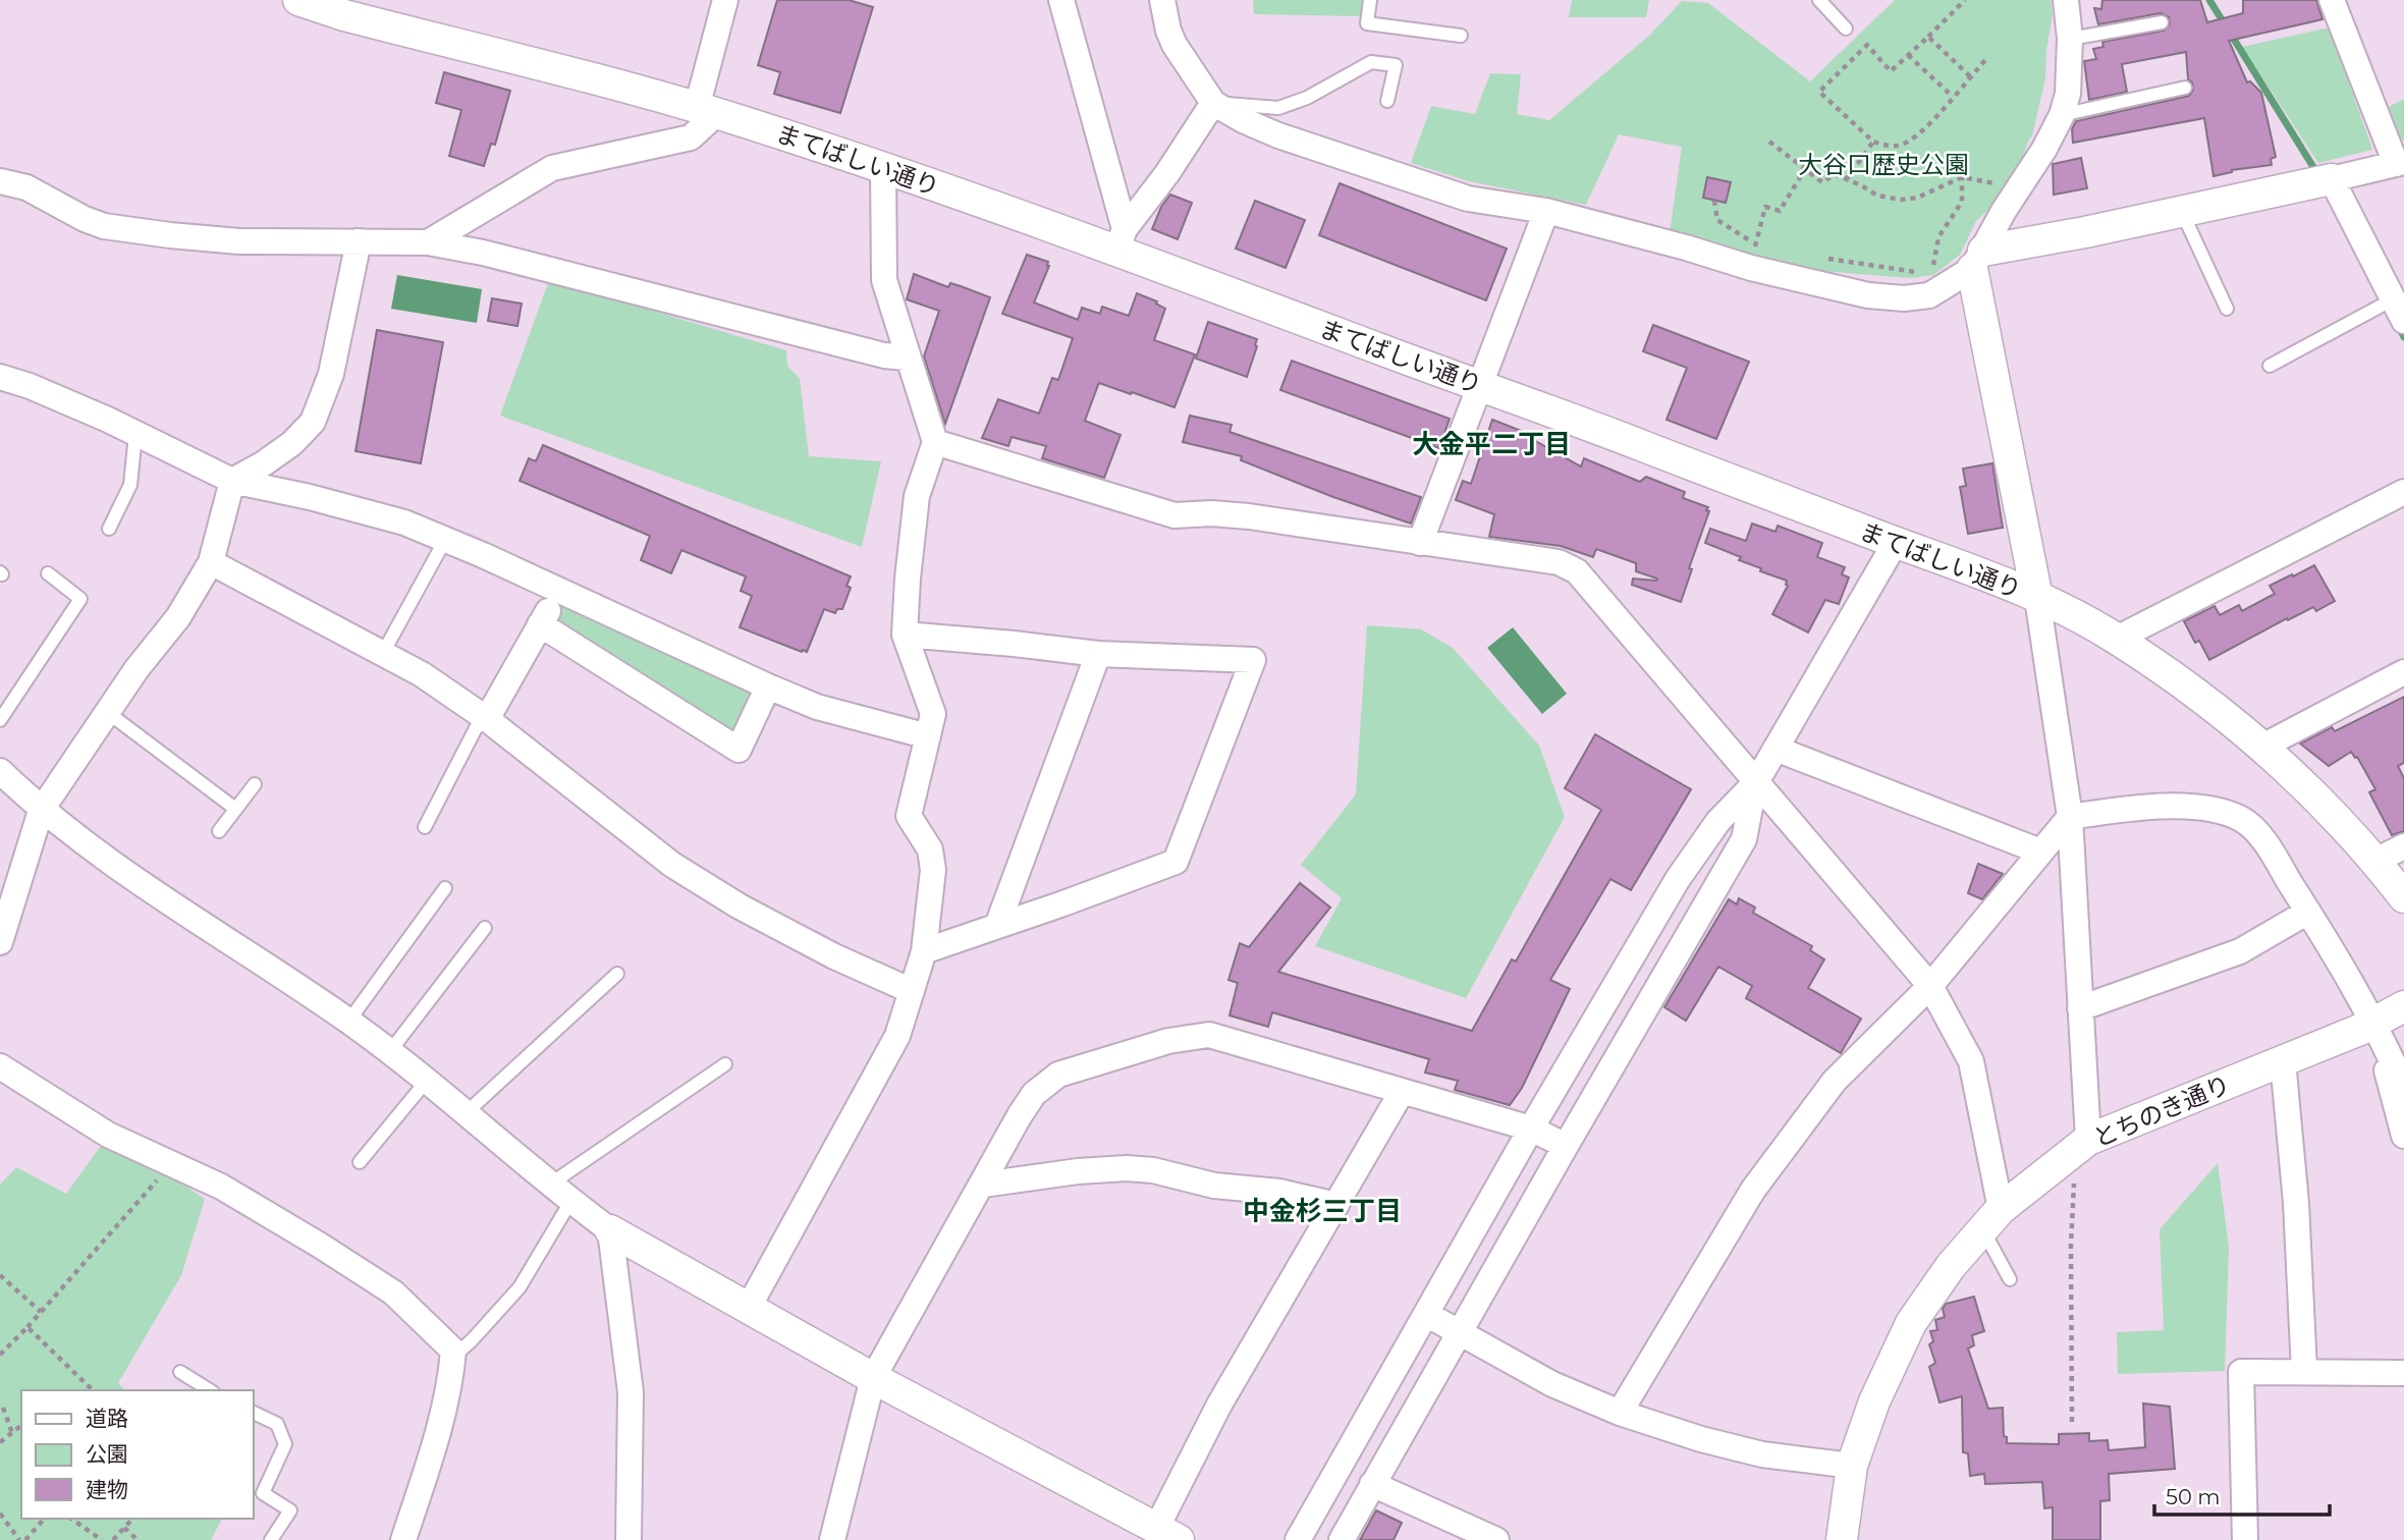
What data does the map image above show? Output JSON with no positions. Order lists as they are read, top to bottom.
{
  "streets": {
    "street": ["まてばしい通り", "とちのき通り"]
  },
  "districts": ["大金平二丁目", "中金杉三丁目"],
  "parks": ["大谷口歴史公園"],
  "legend": ["道路", "公園", "建物"],
  "scale_bar": "50 m"
}
